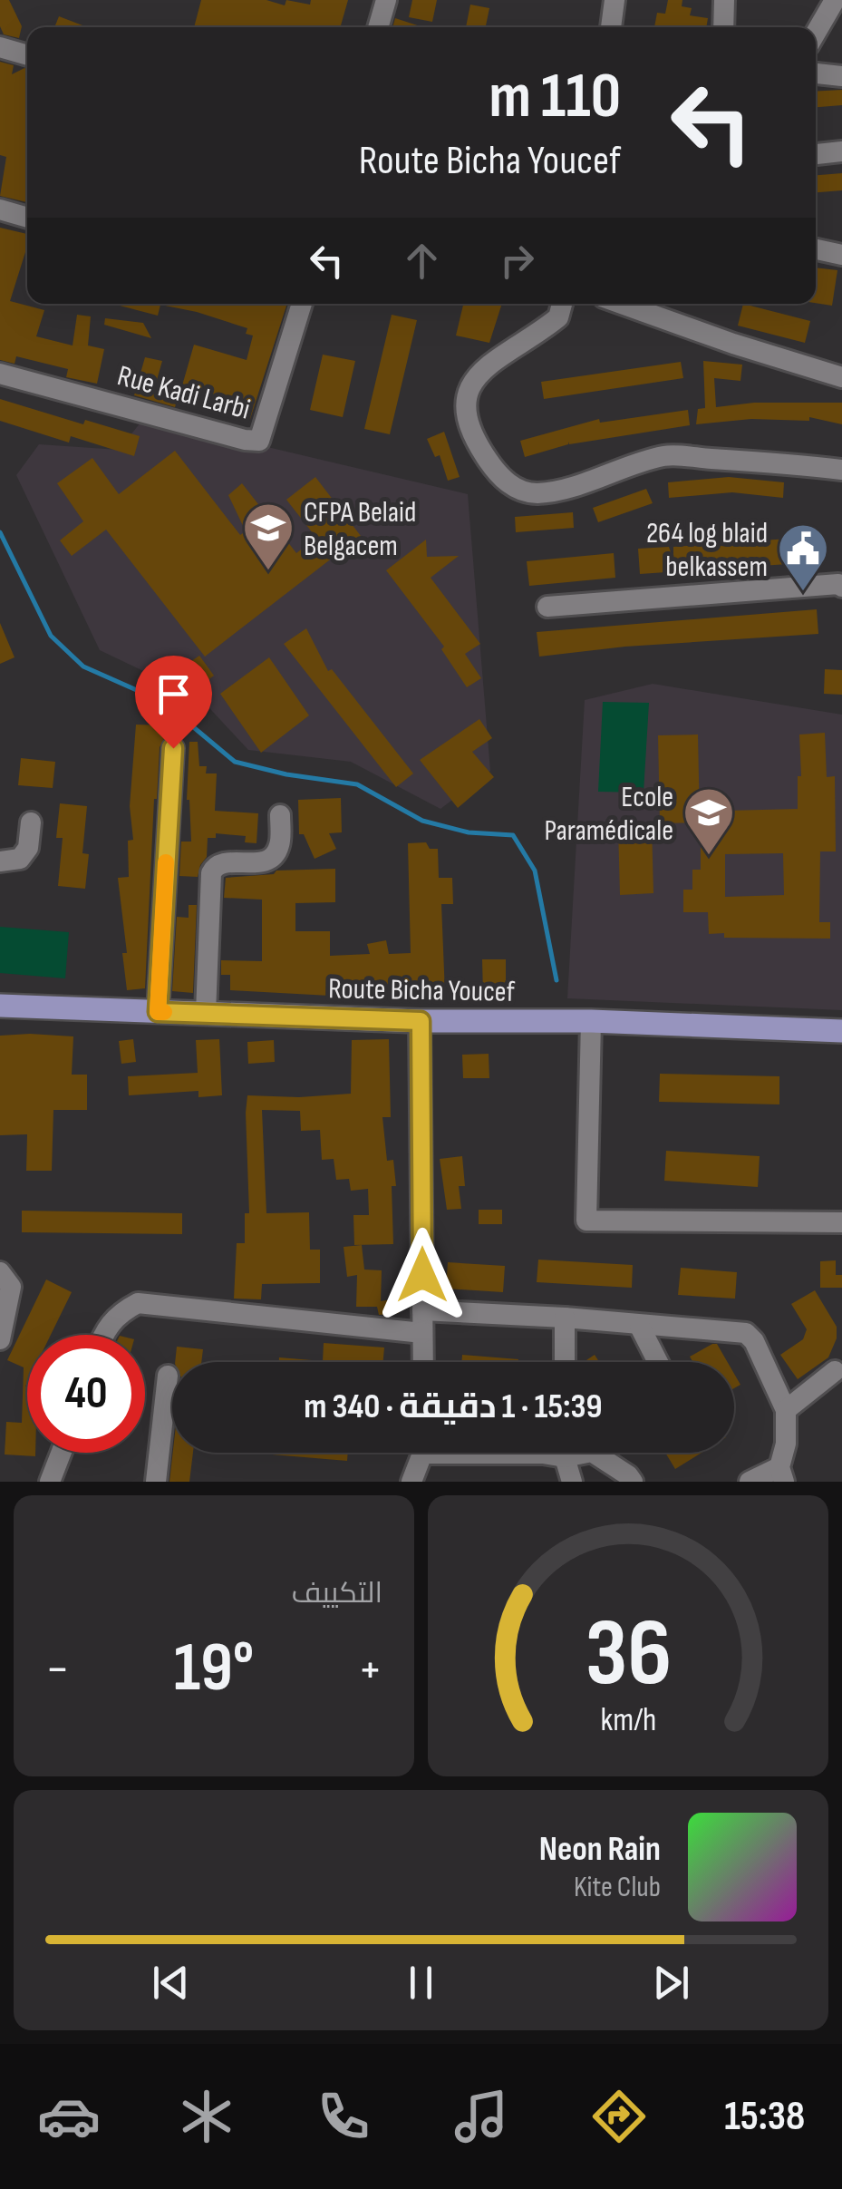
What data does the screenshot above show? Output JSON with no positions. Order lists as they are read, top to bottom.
{
  "streets": {
    "main road": ["Route Bicha Youcef"],
    "street": ["Rue Kadi Larbi"]
  },
  "places": {
    "school or university": ["CFPA Belaid Belgacem", "Ecole Paramédicale"],
    "public building": ["264 log blaid belkassem"]
  },
  "page": {
    "turn": ["110 m", "Route Bicha Youcef"],
    "limit": "40",
    "trip": "15:39 · 1 دقيقة · 340 m",
    "tile": "التكييف",
    "heat": ["−", "19°", "+"],
    "song": ["Neon Rain", "Kite Club"],
    "tabs": "15:38",
    "gauge": ["36", "km/h"]
  }
}
